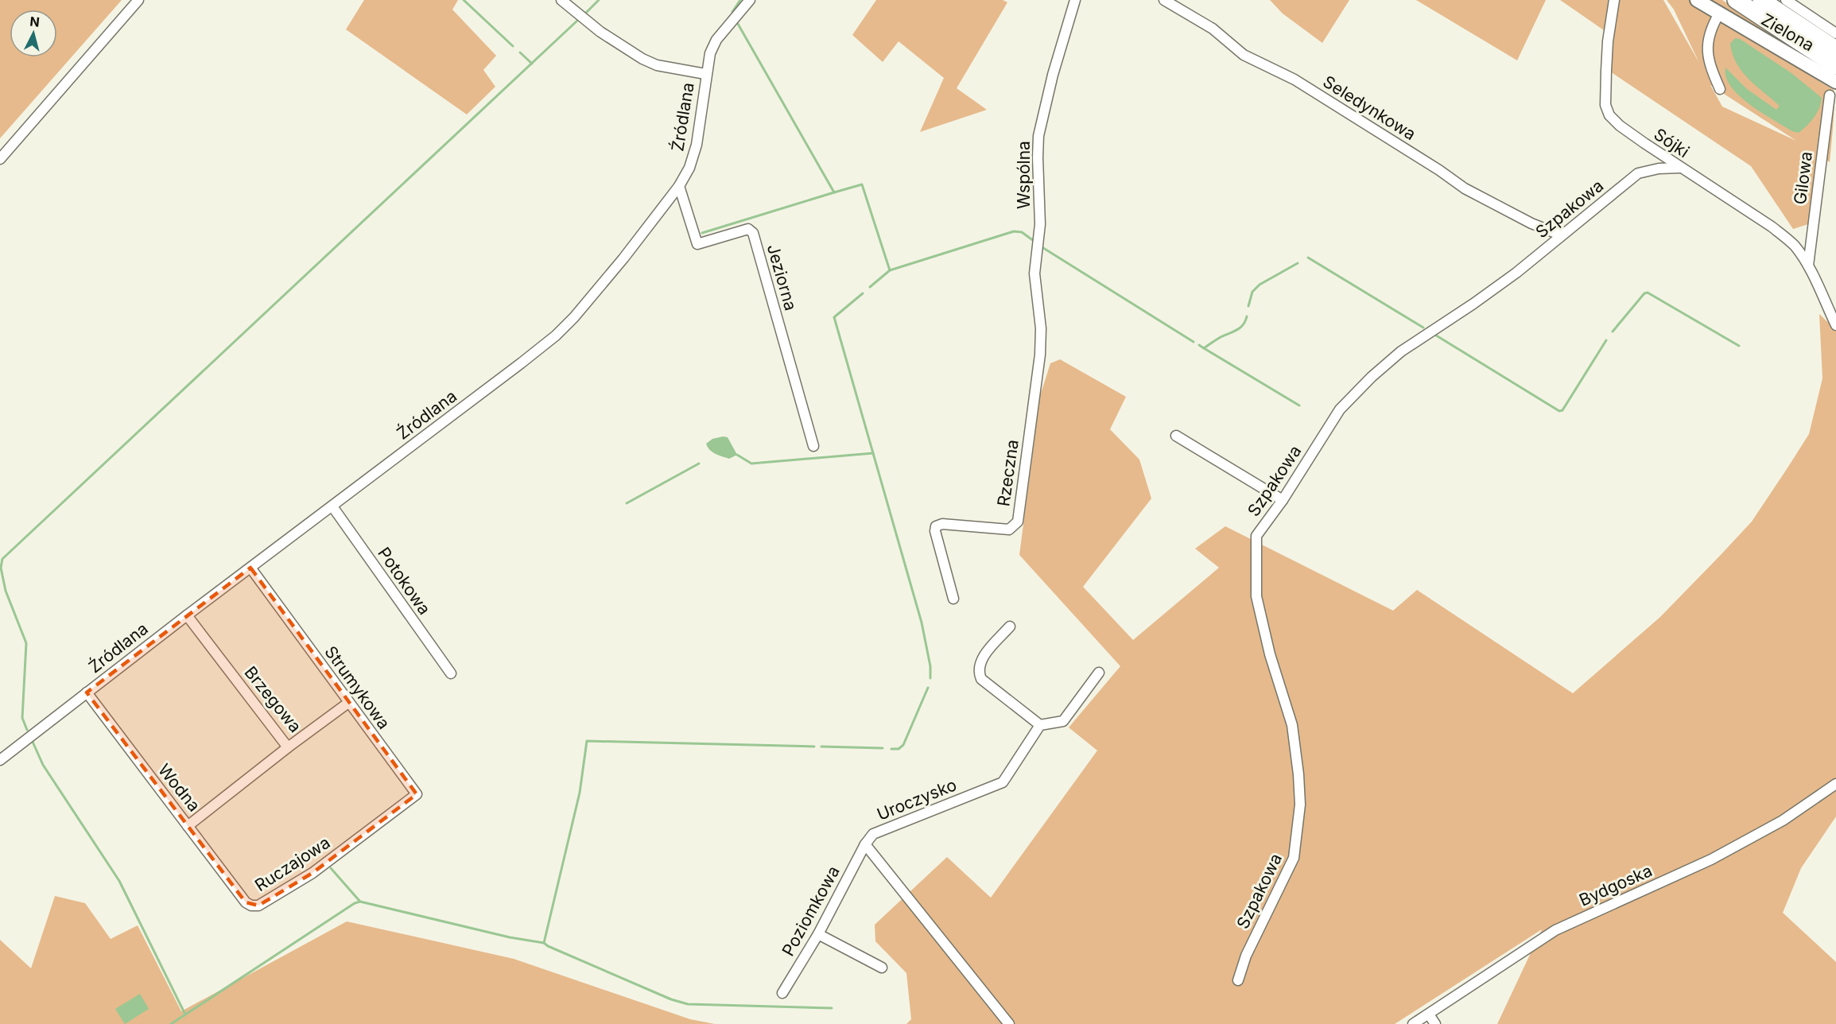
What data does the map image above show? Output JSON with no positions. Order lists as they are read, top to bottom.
{
  "streets": {
    "street": [
      "Zielona",
      "Seledynkowa",
      "Źródlana",
      "Sójki",
      "Wspólna",
      "Gilowa",
      "Szpakowa",
      "Jeziorna",
      "Rzeczna",
      "Potokowa",
      "Strumykowa",
      "Brzegowa",
      "Wodna",
      "Uroczysko",
      "Ruczajowa",
      "Bydgoska",
      "Poziomkowa"
    ]
  },
  "crossings": [
    ["Seledynkowa", "Szpakowa"],
    ["Źródlana", "Jeziorna"],
    ["Źródlana", "Potokowa"],
    ["Źródlana", "Strumykowa"],
    ["Źródlana", "Brzegowa"],
    ["Źródlana", "Wodna"],
    ["Sójki", "Gilowa"],
    ["Sójki", "Szpakowa"],
    ["Wspólna", "Rzeczna"],
    ["Strumykowa", "Brzegowa"],
    ["Strumykowa", "Ruczajowa"],
    ["Brzegowa", "Wodna"],
    ["Wodna", "Ruczajowa"],
    ["Uroczysko", "Poziomkowa"]
  ],
  "north": "top"
}
